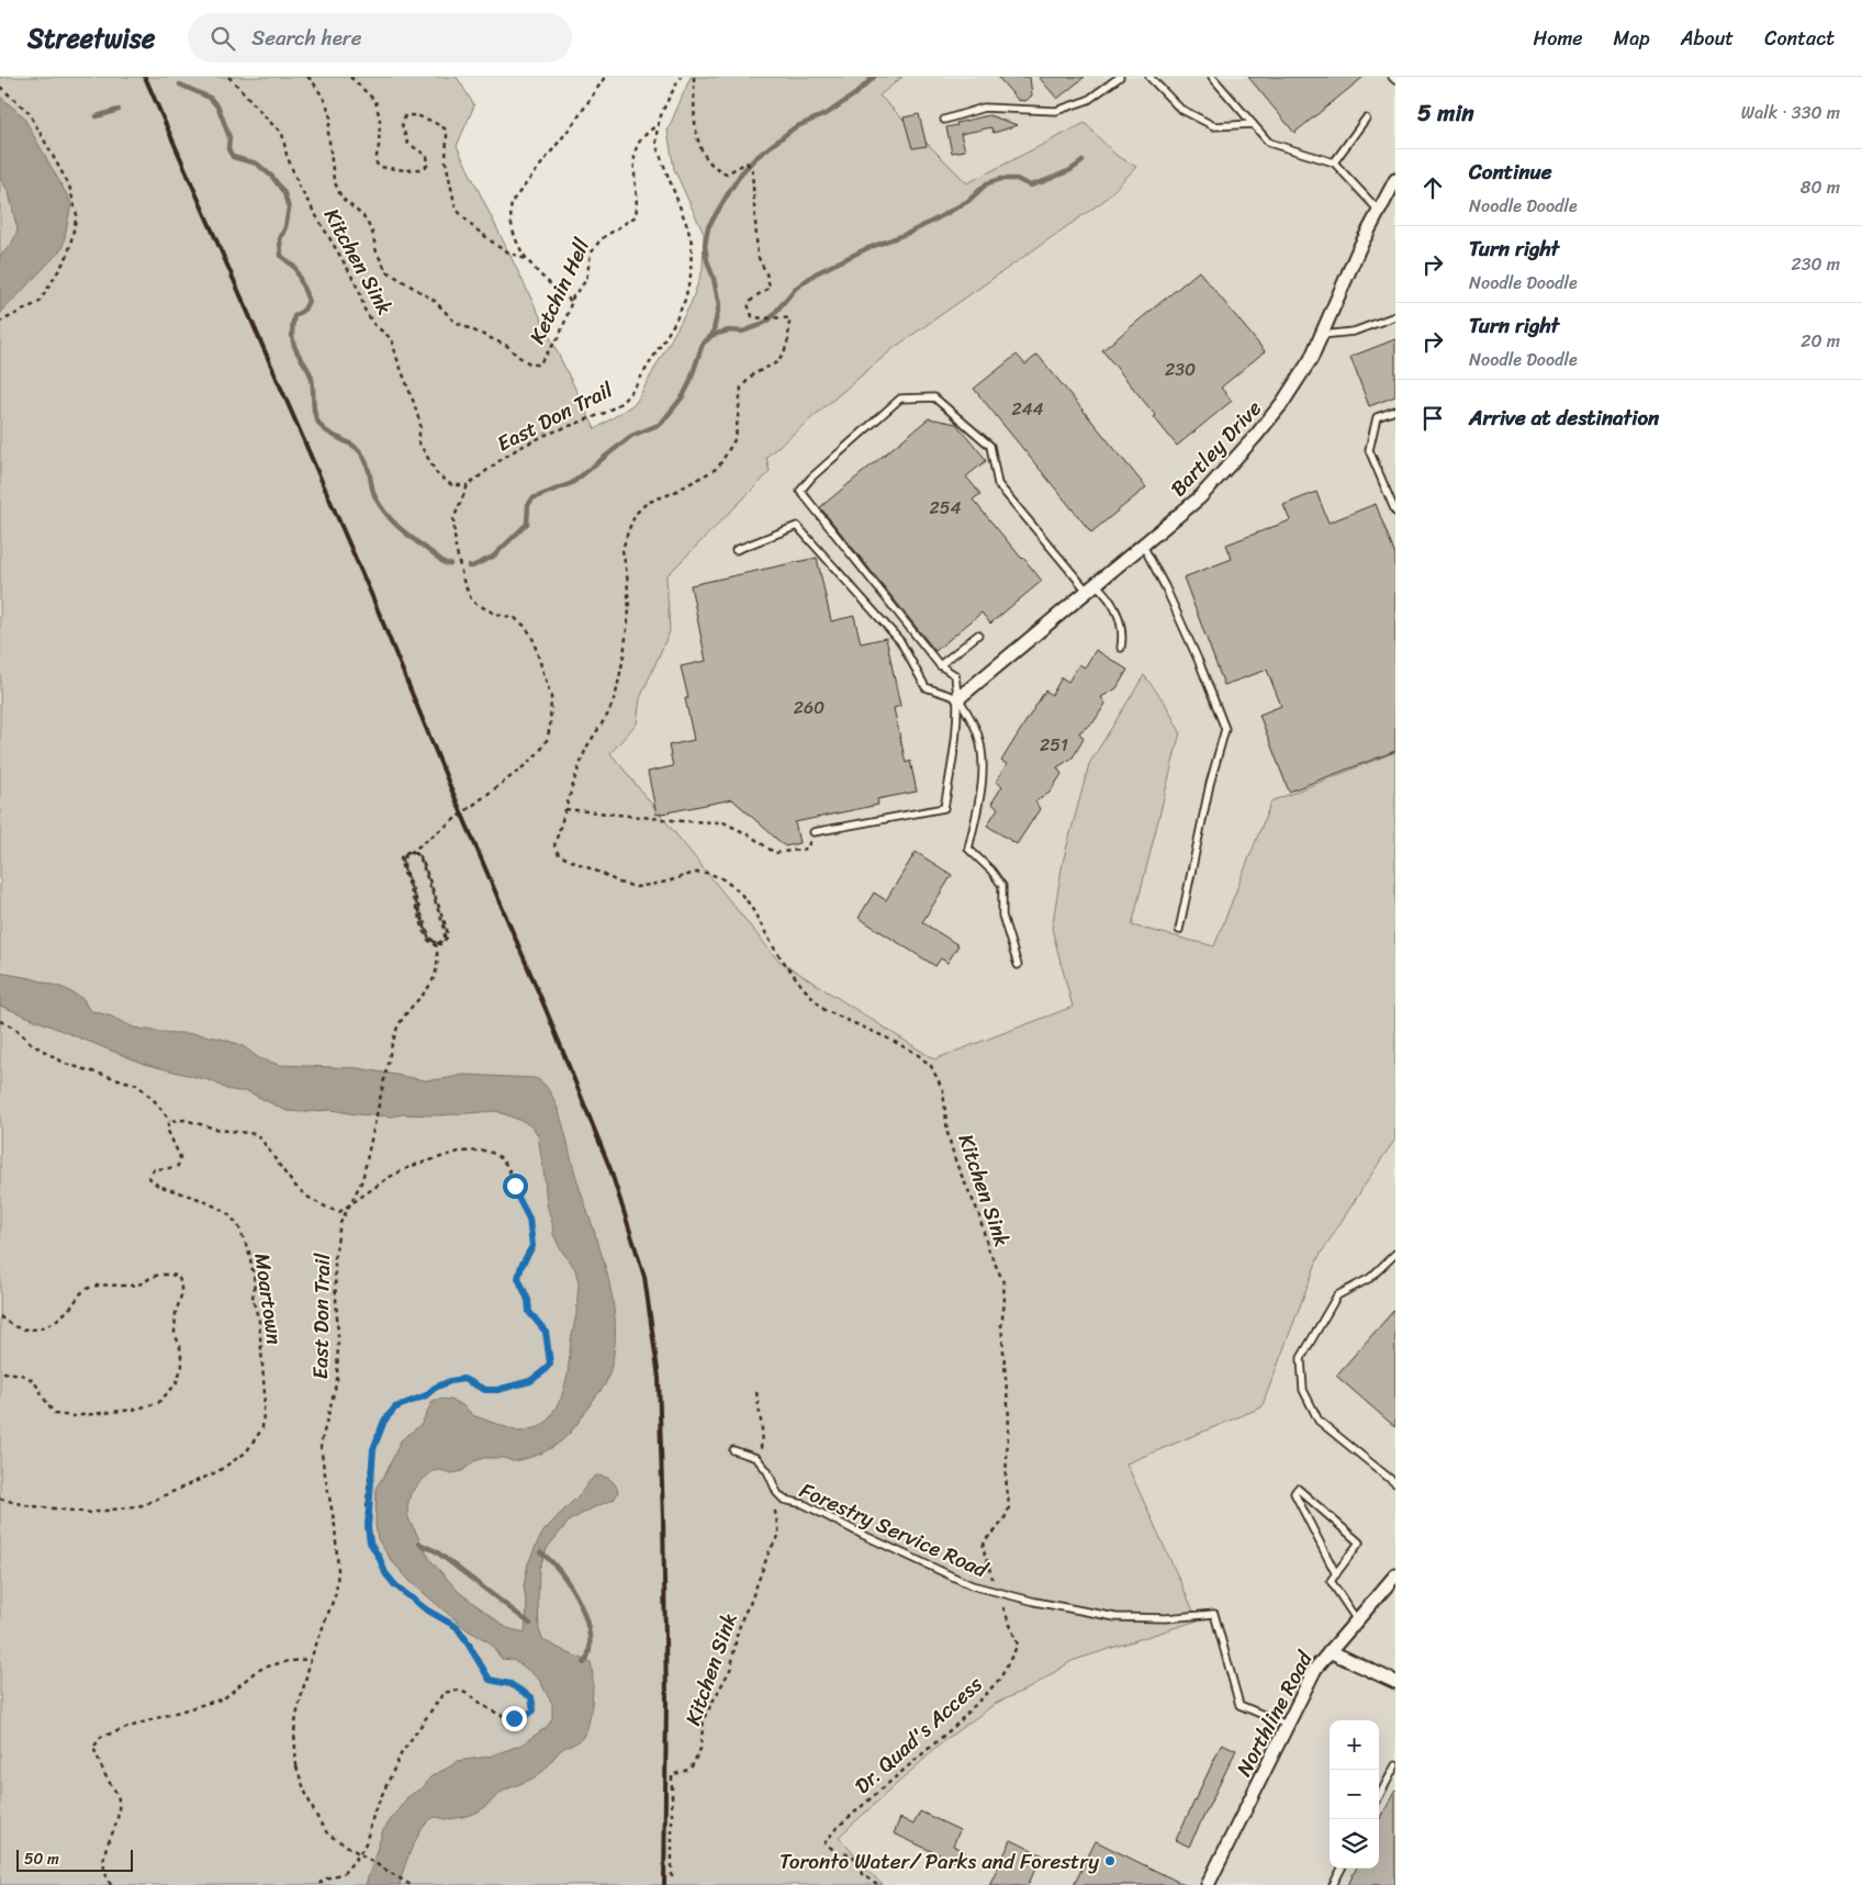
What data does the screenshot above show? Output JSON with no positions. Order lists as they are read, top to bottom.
{
  "streets": {
    "street": ["Bartley Drive", "Northline Road"],
    "lane": ["Forestry Service Road"],
    "path": [
      "Kitchen Sink",
      "Ketchin Hell",
      "East Don Trail",
      "Moartown",
      "Dr. Quad's Access"
    ]
  },
  "crossings": [
    ["Kitchen Sink", "East Don Trail"],
    ["Kitchen Sink", "Forestry Service Road"],
    ["Kitchen Sink", "Dr. Quad's Access"],
    ["Ketchin Hell", "East Don Trail"],
    ["Forestry Service Road", "Northline Road"],
    ["Forestry Service Road", "Dr. Quad's Access"]
  ],
  "places": ["Toronto Water/ Parks and Forestry"],
  "house_numbers": [
    "230",
    "244",
    "254",
    "260",
    "251"
  ],
  "scale_bar": "50 m",
  "page": {
    "header": "Streetwise",
    "search": "Search here",
    "nav": [
      "Home",
      "Map",
      "About",
      "Contact"
    ],
    "heading": ["5 min", "Walk · 330 m"],
    "list": [
      ["Continue", "Noodle Doodle", "80 m"],
      ["Turn right", "Noodle Doodle", "230 m"],
      ["Turn right", "Noodle Doodle", "20 m"],
      "Arrive at destination"
    ],
    "map_buttons": ["+", "−"],
    "scale": "50 m"
  }
}
